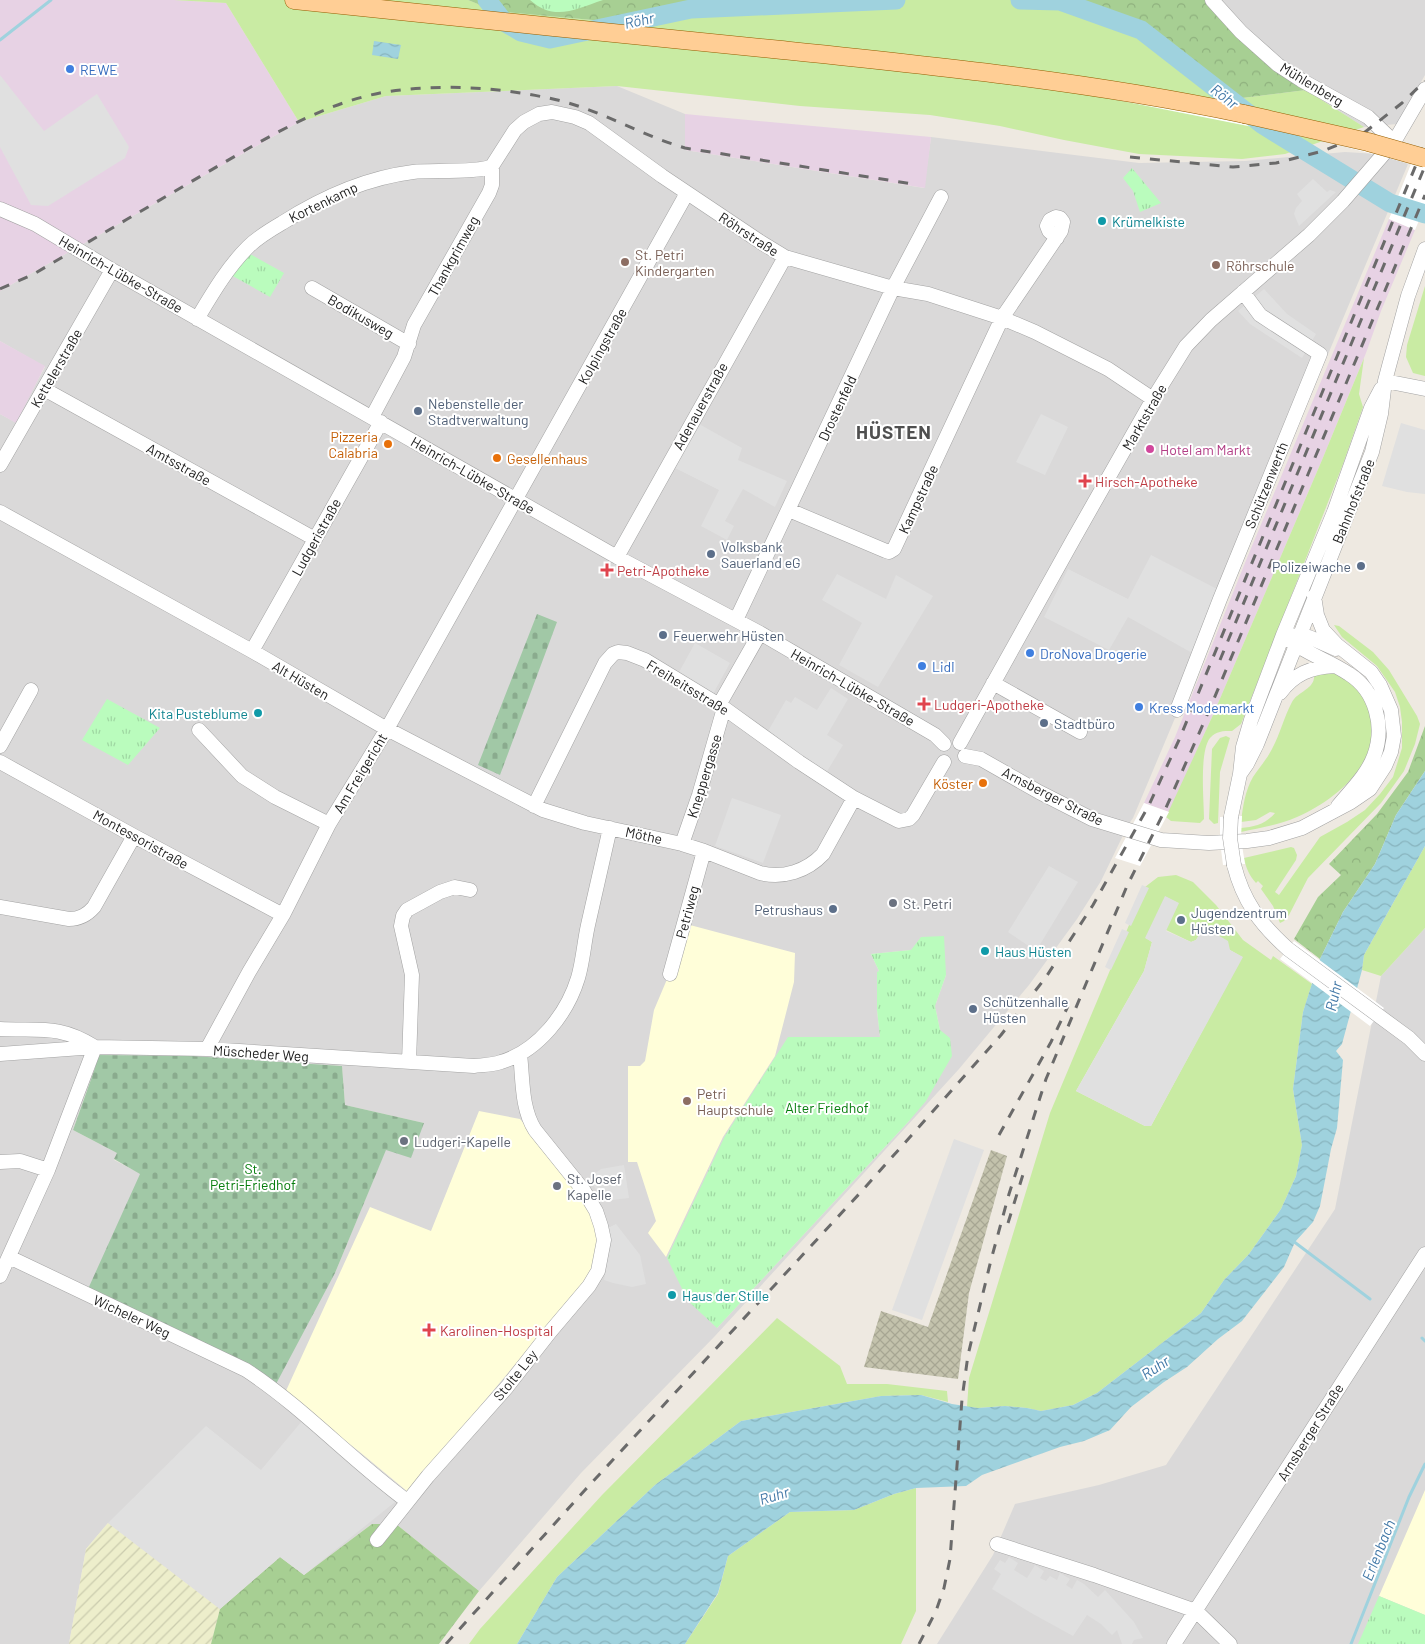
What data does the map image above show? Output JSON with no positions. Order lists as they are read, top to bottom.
{
  "streets": {
    "street": [
      "Mühlenberg",
      "Kortenkamp",
      "Röhrstraße",
      "Thankgrimweg",
      "Heinrich-Lübke-Straße",
      "Bodikusweg",
      "Kolpingstraße",
      "Kettelerstraße",
      "Adenauerstraße",
      "Drostenfeld",
      "Marktstraße",
      "Amtsstraße",
      "Schützenwerth",
      "Kampstraße",
      "Bahnhofstraße",
      "Ludgeristraße",
      "Alt Hüsten",
      "Freiheitsstraße",
      "Am Freigericht",
      "Kneppergasse",
      "Arnsberger Straße",
      "Möthe",
      "Montessoristraße",
      "Petriweg",
      "Müscheder Weg",
      "Wicheler Weg",
      "Stolte Ley"
    ]
  },
  "crossings": [
    ["Mühlenberg", "Marktstraße"],
    ["Kortenkamp", "Thankgrimweg"],
    ["Kortenkamp", "Heinrich-Lübke-Straße"],
    ["Röhrstraße", "Thankgrimweg"],
    ["Röhrstraße", "Kolpingstraße"],
    ["Röhrstraße", "Adenauerstraße"],
    ["Röhrstraße", "Drostenfeld"],
    ["Röhrstraße", "Marktstraße"],
    ["Röhrstraße", "Kampstraße"],
    ["Thankgrimweg", "Heinrich-Lübke-Straße"],
    ["Thankgrimweg", "Bodikusweg"],
    ["Thankgrimweg", "Ludgeristraße"],
    ["Heinrich-Lübke-Straße", "Kolpingstraße"],
    ["Heinrich-Lübke-Straße", "Kettelerstraße"],
    ["Heinrich-Lübke-Straße", "Adenauerstraße"],
    ["Heinrich-Lübke-Straße", "Drostenfeld"],
    ["Heinrich-Lübke-Straße", "Marktstraße"],
    ["Heinrich-Lübke-Straße", "Ludgeristraße"],
    ["Heinrich-Lübke-Straße", "Freiheitsstraße"],
    ["Heinrich-Lübke-Straße", "Am Freigericht"],
    ["Heinrich-Lübke-Straße", "Kneppergasse"],
    ["Heinrich-Lübke-Straße", "Arnsberger Straße"],
    ["Kolpingstraße", "Am Freigericht"],
    ["Kettelerstraße", "Amtsstraße"],
    ["Drostenfeld", "Kampstraße"],
    ["Marktstraße", "Schützenwerth"],
    ["Marktstraße", "Freiheitsstraße"],
    ["Marktstraße", "Arnsberger Straße"],
    ["Amtsstraße", "Ludgeristraße"],
    ["Bahnhofstraße", "Arnsberger Straße"],
    ["Ludgeristraße", "Alt Hüsten"],
    ["Alt Hüsten", "Freiheitsstraße"],
    ["Alt Hüsten", "Am Freigericht"],
    ["Alt Hüsten", "Möthe"],
    ["Freiheitsstraße", "Kneppergasse"],
    ["Freiheitsstraße", "Arnsberger Straße"],
    ["Freiheitsstraße", "Möthe"],
    ["Am Freigericht", "Montessoristraße"],
    ["Am Freigericht", "Müscheder Weg"],
    ["Kneppergasse", "Möthe"],
    ["Möthe", "Petriweg"],
    ["Möthe", "Müscheder Weg"],
    ["Möthe", "Stolte Ley"],
    ["Müscheder Weg", "Stolte Ley"],
    ["Wicheler Weg", "Stolte Ley"]
  ],
  "districts": ["HÜSTEN"],
  "water": ["Röhr", "Ruhr", "Erlenbach"],
  "parks": ["Alter Friedhof", "St. Petri-Friedhof"],
  "places": {
    "other": [
      "REWE",
      "Krümelkiste",
      "St. Petri Kindergarten",
      "Röhrschule",
      "Nebenstelle der Stadtverwaltung",
      "Pizzeria Calabria",
      "Hotel am Markt",
      "Gesellenhaus",
      "Volksbank Sauerland eG",
      "Polizeiwache",
      "Feuerwehr Hüsten",
      "DroNova Drogerie",
      "Lidl",
      "Kress Modemarkt",
      "Kita Pusteblume",
      "Stadtbüro",
      "Köster",
      "St. Petri",
      "Petrushaus",
      "Jugendzentrum Hüsten",
      "Haus Hüsten",
      "Schützenhalle Hüsten",
      "Petri Hauptschule",
      "Ludgeri-Kapelle",
      "St. Josef Kapelle",
      "Haus der Stille"
    ],
    "health": [
      "Hirsch-Apotheke",
      "Petri-Apotheke",
      "Ludgeri-Apotheke",
      "Karolinen-Hospital"
    ]
  }
}
